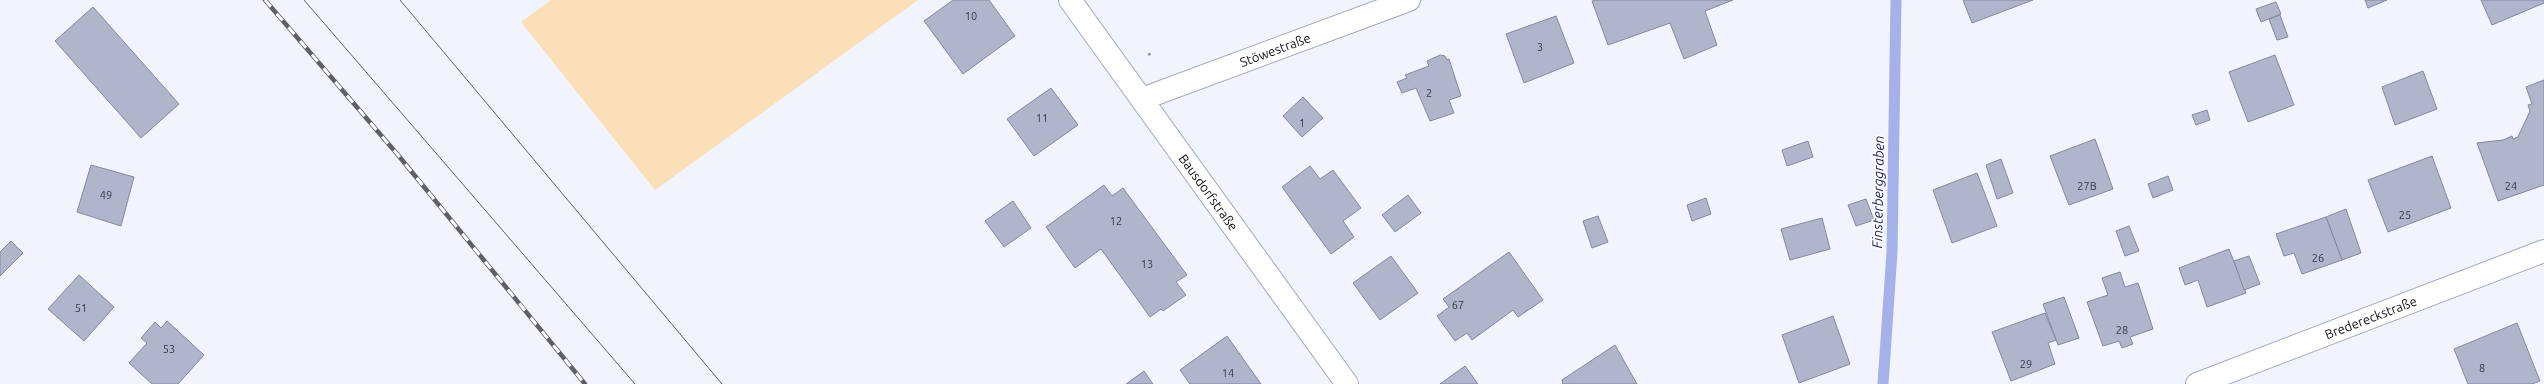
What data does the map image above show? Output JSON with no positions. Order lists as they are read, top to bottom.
{
  "streets": {
    "street": ["Stöwestraße", "Bausdorfstraße", "Bredereckstraße"]
  },
  "crossings": [
    ["Stöwestraße", "Bausdorfstraße"]
  ],
  "water": ["Finsterberggraben"],
  "house_numbers": [
    "10",
    "3",
    "2",
    "11",
    "1",
    "27B",
    "24",
    "49",
    "25",
    "12",
    "26",
    "13",
    "67",
    "51",
    "28",
    "53",
    "29",
    "8",
    "14"
  ]
}
